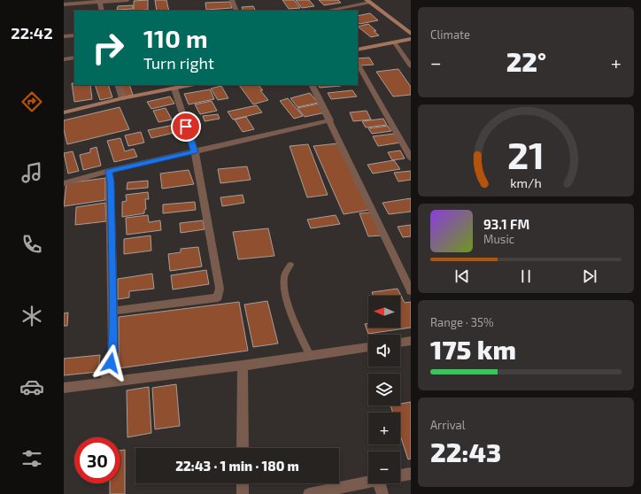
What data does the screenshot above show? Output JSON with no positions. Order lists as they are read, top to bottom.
{
  "north": "left",
  "page": {
    "tabs": "22:42",
    "tile": [
      "Climate",
      ["Range · 35%", "175 km"],
      ["Arrival", "22:43"]
    ],
    "turn": ["110 m", "Turn right"],
    "heat": ["−", "22°", "+"],
    "song": ["93.1 FM", "Music"],
    "map_buttons": ["+", "−"],
    "limit": "30",
    "trip": "22:43 · 1 min · 180 m",
    "gauge": ["21", "km/h"]
  }
}
